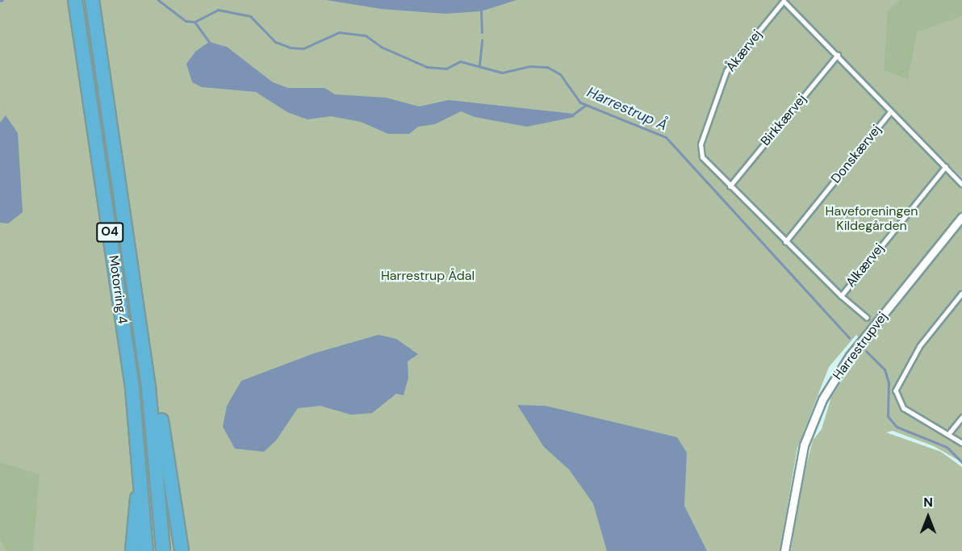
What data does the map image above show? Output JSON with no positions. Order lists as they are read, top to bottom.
{
  "streets": {
    "highway": ["O4", "Motorring 4"],
    "street": ["Harrestrupvej"],
    "lane": [
      "Åkærvej",
      "Birkkærvej",
      "Donskærvej",
      "Alkærvej"
    ]
  },
  "crossings": [
    ["Åkærvej", "Birkkærvej"],
    ["Åkærvej", "Donskærvej"],
    ["Åkærvej", "Alkærvej"]
  ],
  "water": ["Harrestrup Å"],
  "parks": ["Haveforeningen Kildegården", "Harrestrup Ådal"],
  "north": "top"
}
